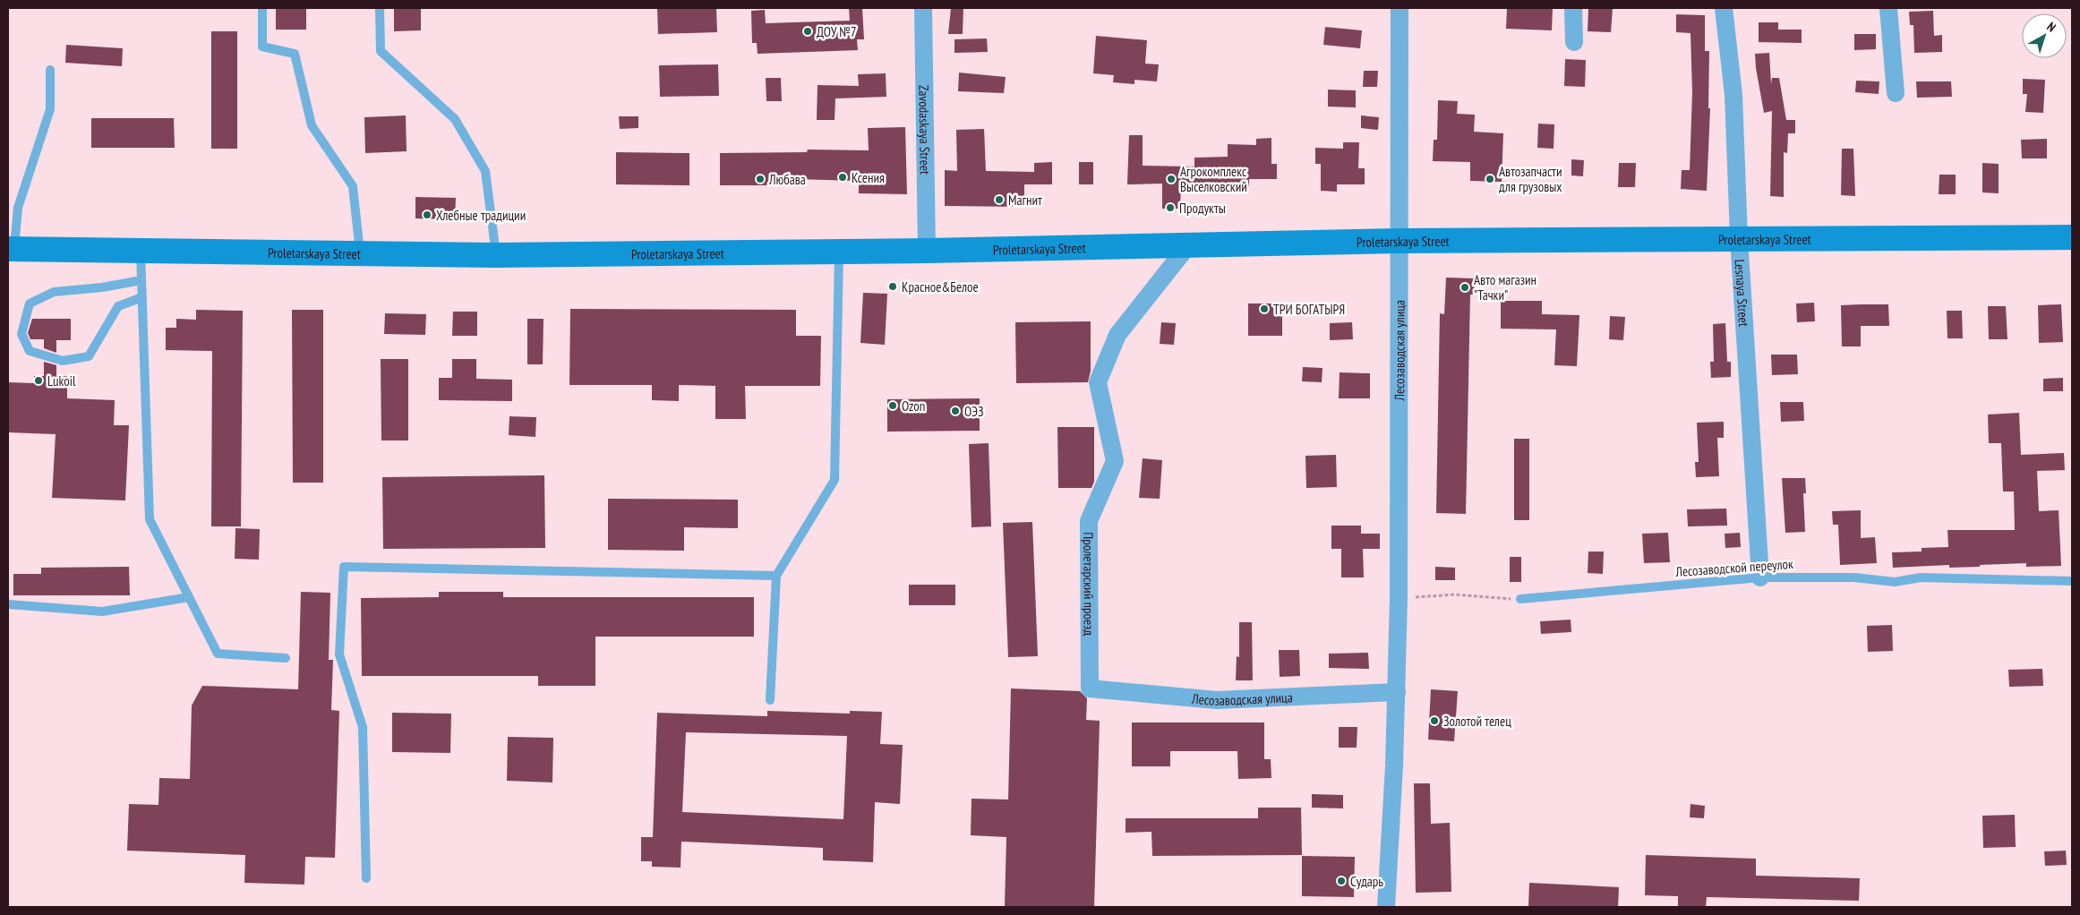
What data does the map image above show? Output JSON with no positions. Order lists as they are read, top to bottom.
{
  "streets": {
    "street": [
      "Zavodaskaya Street",
      "Proletarskaya Street",
      "Lesnaya Street",
      "Лесозаводская улица",
      "Пролетарский проезд"
    ],
    "lane": ["Лесозаводской переулок"]
  },
  "crossings": [
    ["Zavodaskaya Street", "Proletarskaya Street"],
    ["Proletarskaya Street", "Lesnaya Street"],
    ["Proletarskaya Street", "Лесозаводская улица"],
    ["Proletarskaya Street", "Пролетарский проезд"],
    ["Lesnaya Street", "Лесозаводской переулок"],
    ["Лесозаводская улица", "Пролетарский проезд"]
  ],
  "places": [
    "ДОУ №7",
    "Ксения",
    "Любава",
    "Агрокомплекс Выселковский",
    "Автозапчасти для грузовых",
    "Магнит",
    "Продукты",
    "Хлебные традиции",
    "Красное&Белое",
    "Авто магазин \"Тачки\"",
    "ТРИ БОГАТЫРЯ",
    "Lukoil",
    "Ozon",
    "ОЭЗ",
    "Золотой телец",
    "Сударь"
  ],
  "north": "top right"
}
